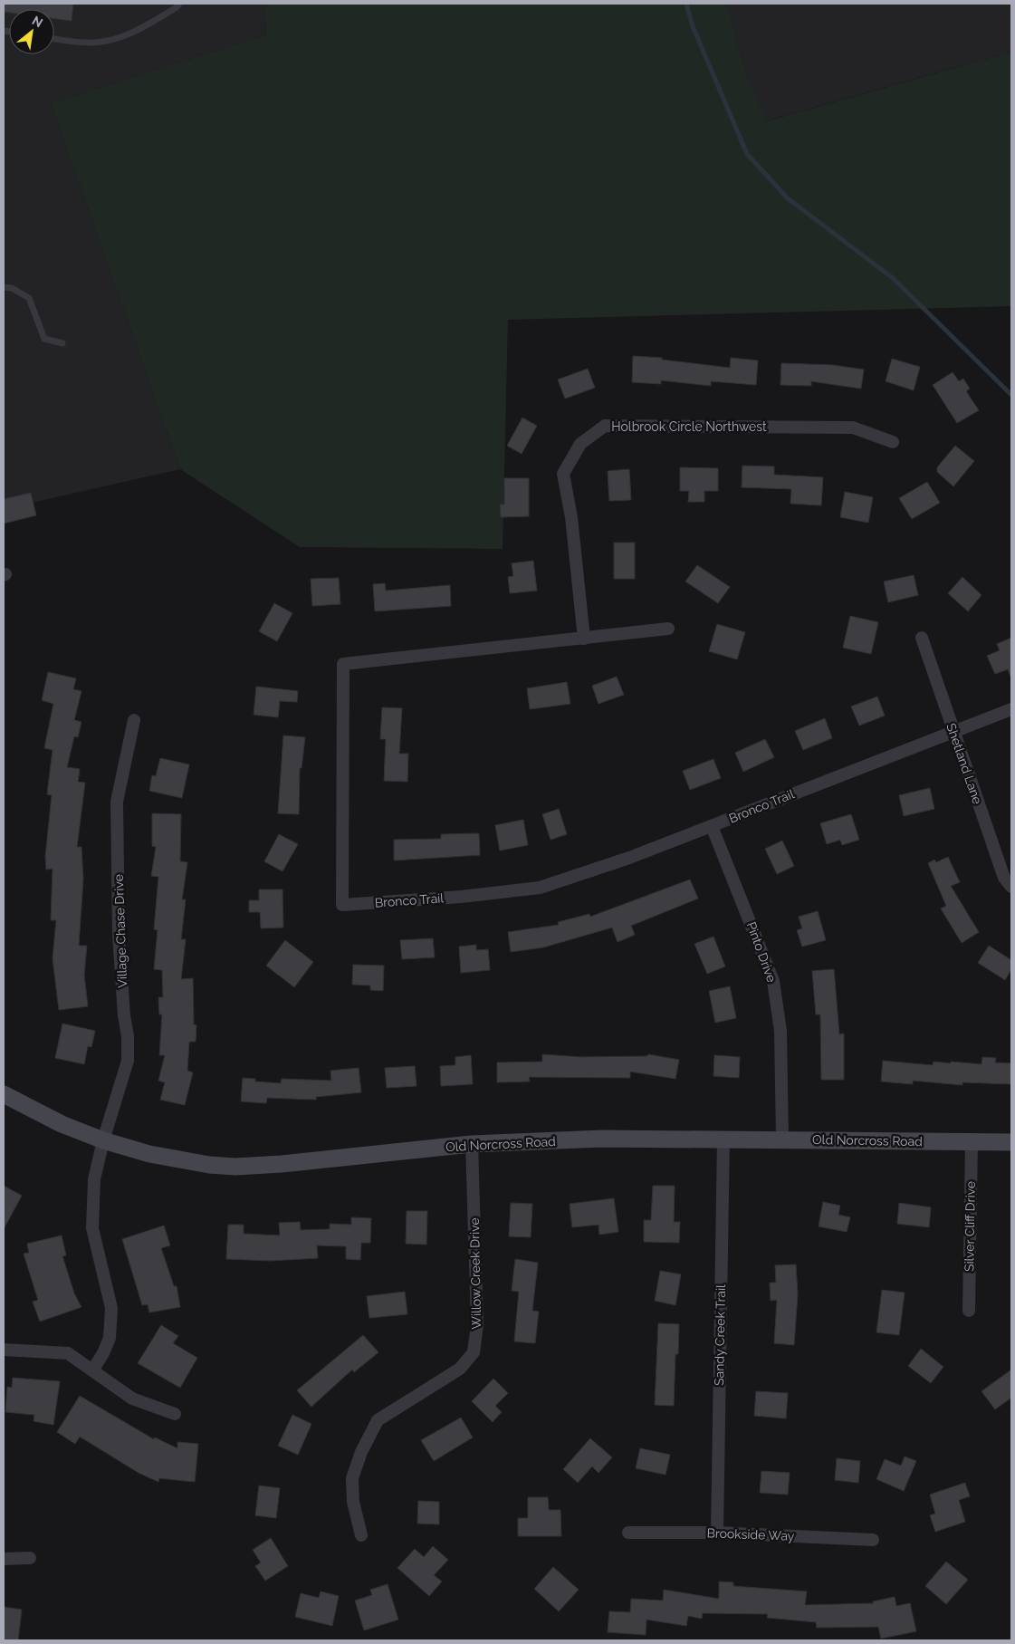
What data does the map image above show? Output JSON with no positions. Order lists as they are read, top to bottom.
{
  "streets": {
    "street": [
      "Holbrook Circle Northwest",
      "Shetland Lane",
      "Bronco Trail",
      "Village Chase Drive",
      "Pinto Drive",
      "Old Norcross Road",
      "Silver Cliff Drive",
      "Willow Creek Drive",
      "Sandy Creek Trail",
      "Brookside Way"
    ]
  },
  "crossings": [
    ["Holbrook Circle Northwest", "Bronco Trail"],
    ["Shetland Lane", "Bronco Trail"],
    ["Bronco Trail", "Pinto Drive"],
    ["Village Chase Drive", "Old Norcross Road"],
    ["Pinto Drive", "Old Norcross Road"],
    ["Old Norcross Road", "Silver Cliff Drive"],
    ["Old Norcross Road", "Willow Creek Drive"],
    ["Old Norcross Road", "Sandy Creek Trail"],
    ["Sandy Creek Trail", "Brookside Way"]
  ],
  "north": "top right"
}
